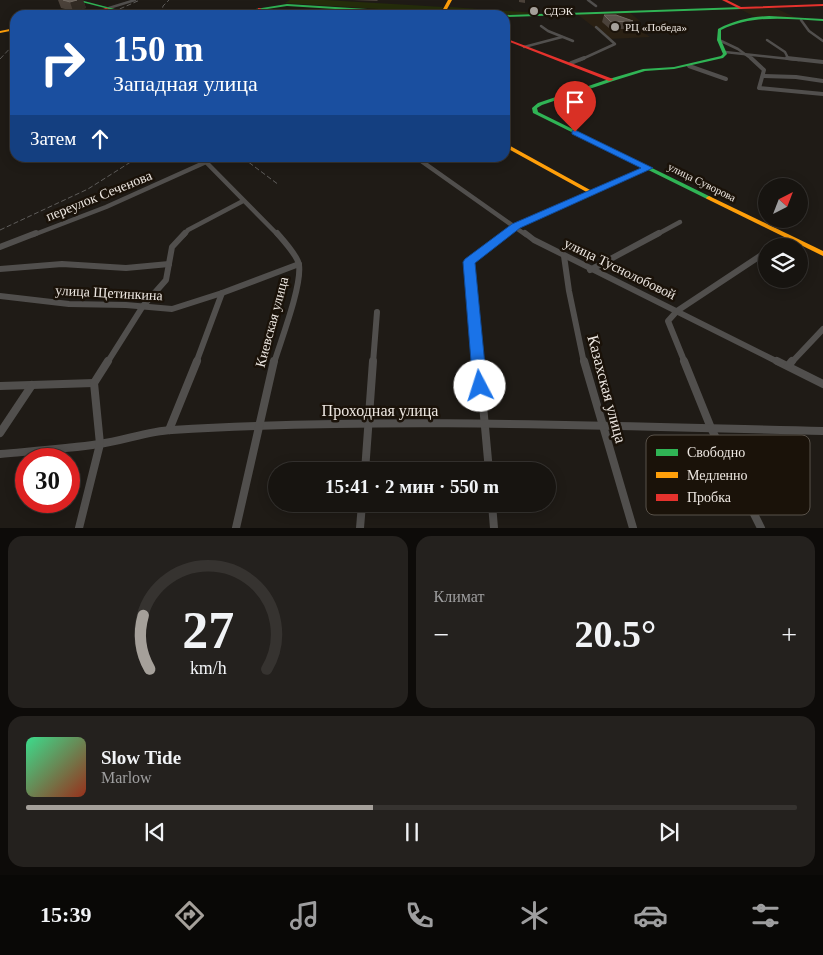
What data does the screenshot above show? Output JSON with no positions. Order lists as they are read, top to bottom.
{
  "streets": {
    "street": [
      "улица Суворова",
      "переулок Сеченова",
      "улица Туснолобовой",
      "улица Щетинкина",
      "Киевская улица",
      "Казахская улица",
      "Проходная улица"
    ]
  },
  "crossings": [
    ["улица Туснолобовой", "Казахская улица"],
    ["улица Щетинкина", "Киевская улица"],
    ["Киевская улица", "Проходная улица"],
    ["Казахская улица", "Проходная улица"]
  ],
  "places": ["СДЭК", "РЦ «Победа»"],
  "legend": ["Свободно", "Медленно", "Пробка"],
  "north": "top right",
  "page": {
    "turn": ["150 m", "Западная улица"],
    "then": "Затем",
    "limit": "30",
    "trip": "15:41 · 2 мин · 550 m",
    "tile": "Климат",
    "heat": ["−", "20.5°", "+"],
    "song": ["Slow Tide", "Marlow"],
    "tabs": "15:39",
    "gauge": ["27", "km/h"]
  }
}
